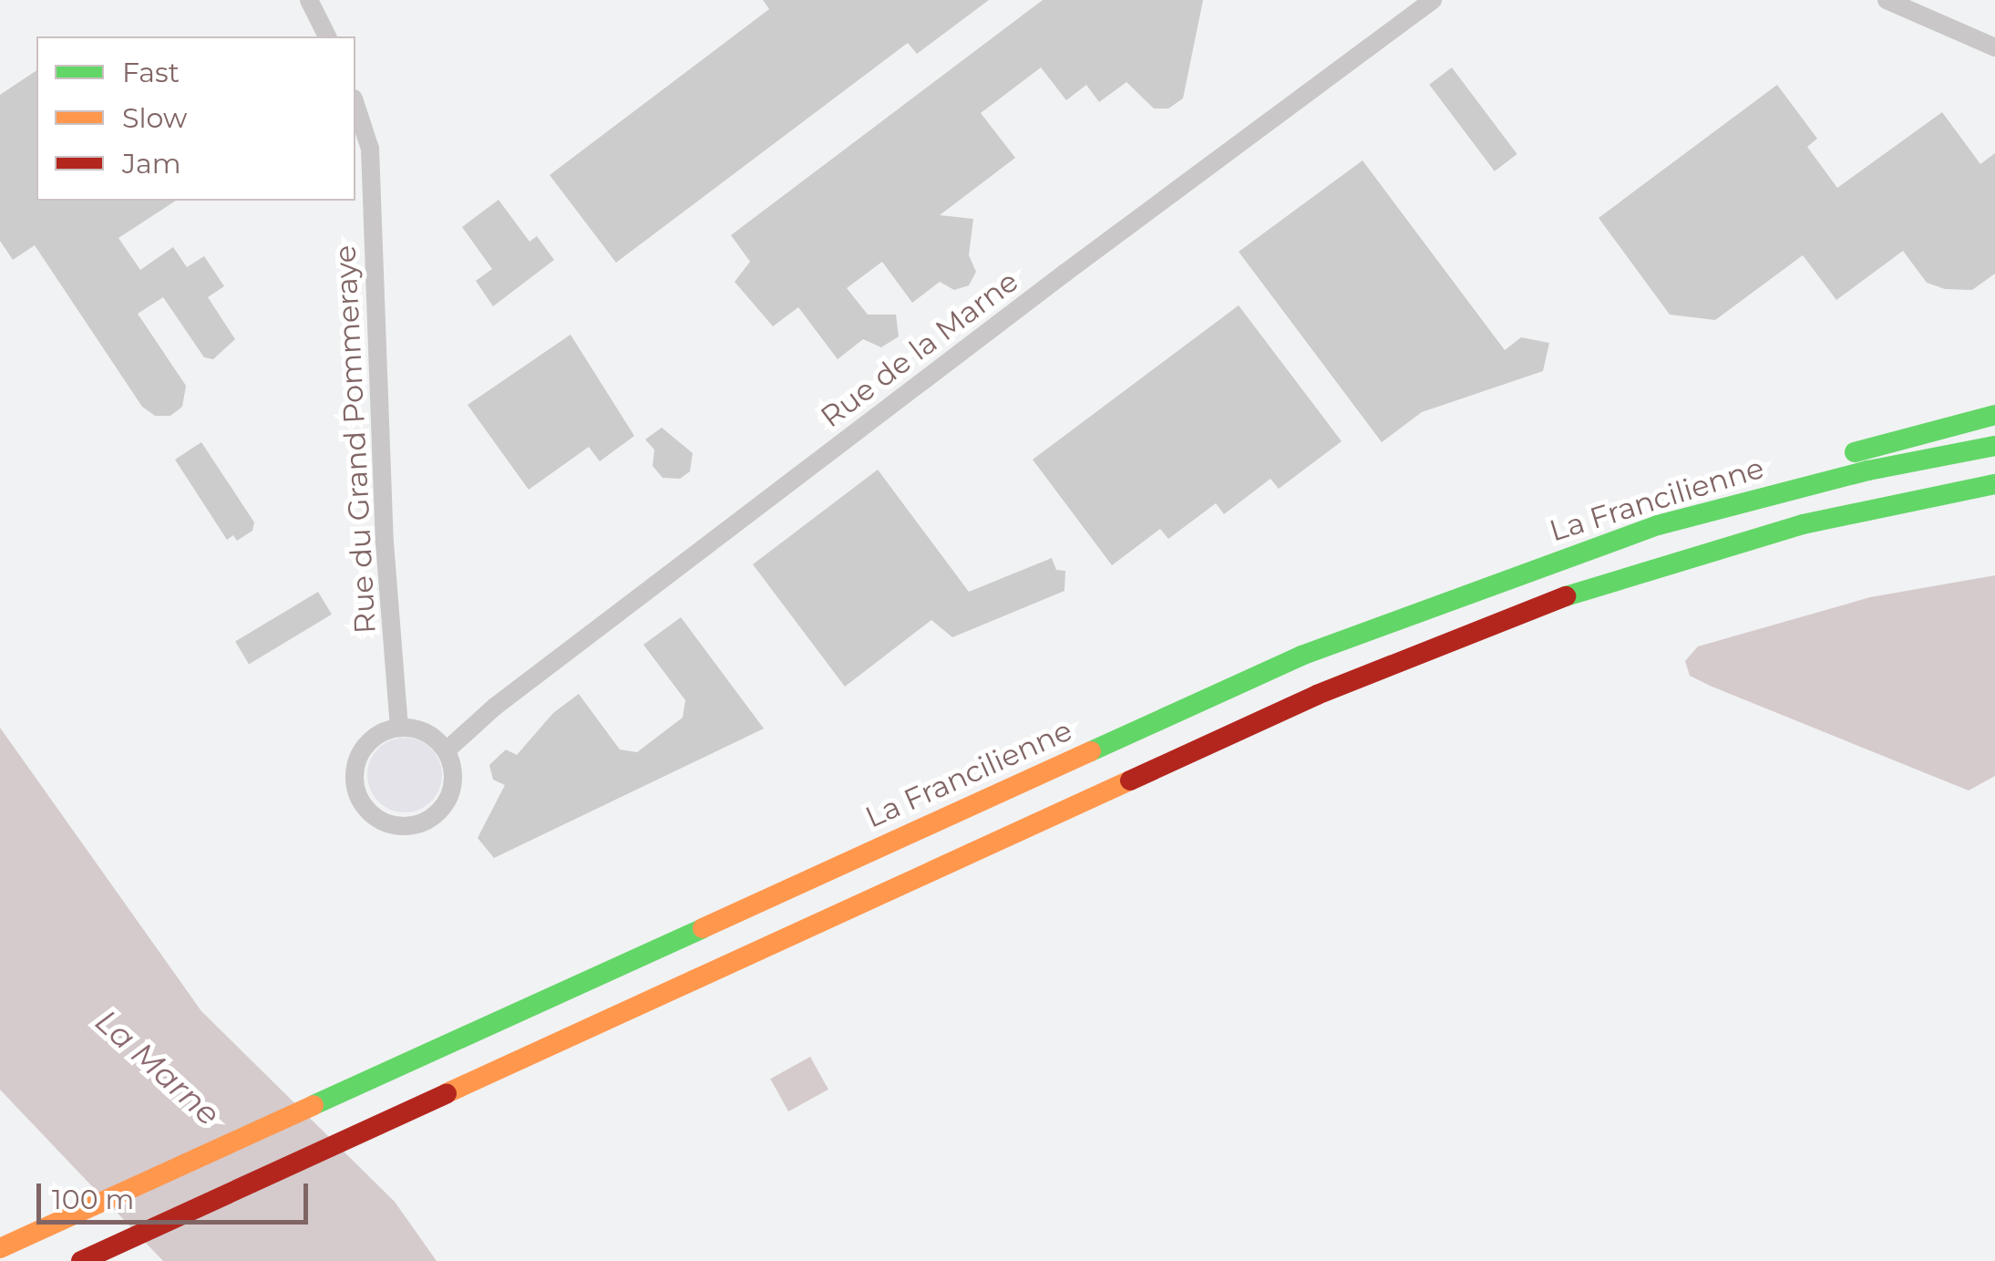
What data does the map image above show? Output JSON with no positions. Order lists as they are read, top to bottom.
{
  "streets": {
    "highway": ["La Francilienne"],
    "street": ["Rue de la Marne", "Rue du Grand Pommeraye"]
  },
  "crossings": [
    ["Rue de la Marne", "Rue du Grand Pommeraye"]
  ],
  "water": ["La Marne"],
  "legend": ["Fast", "Slow", "Jam"],
  "scale_bar": "100 m"
}
